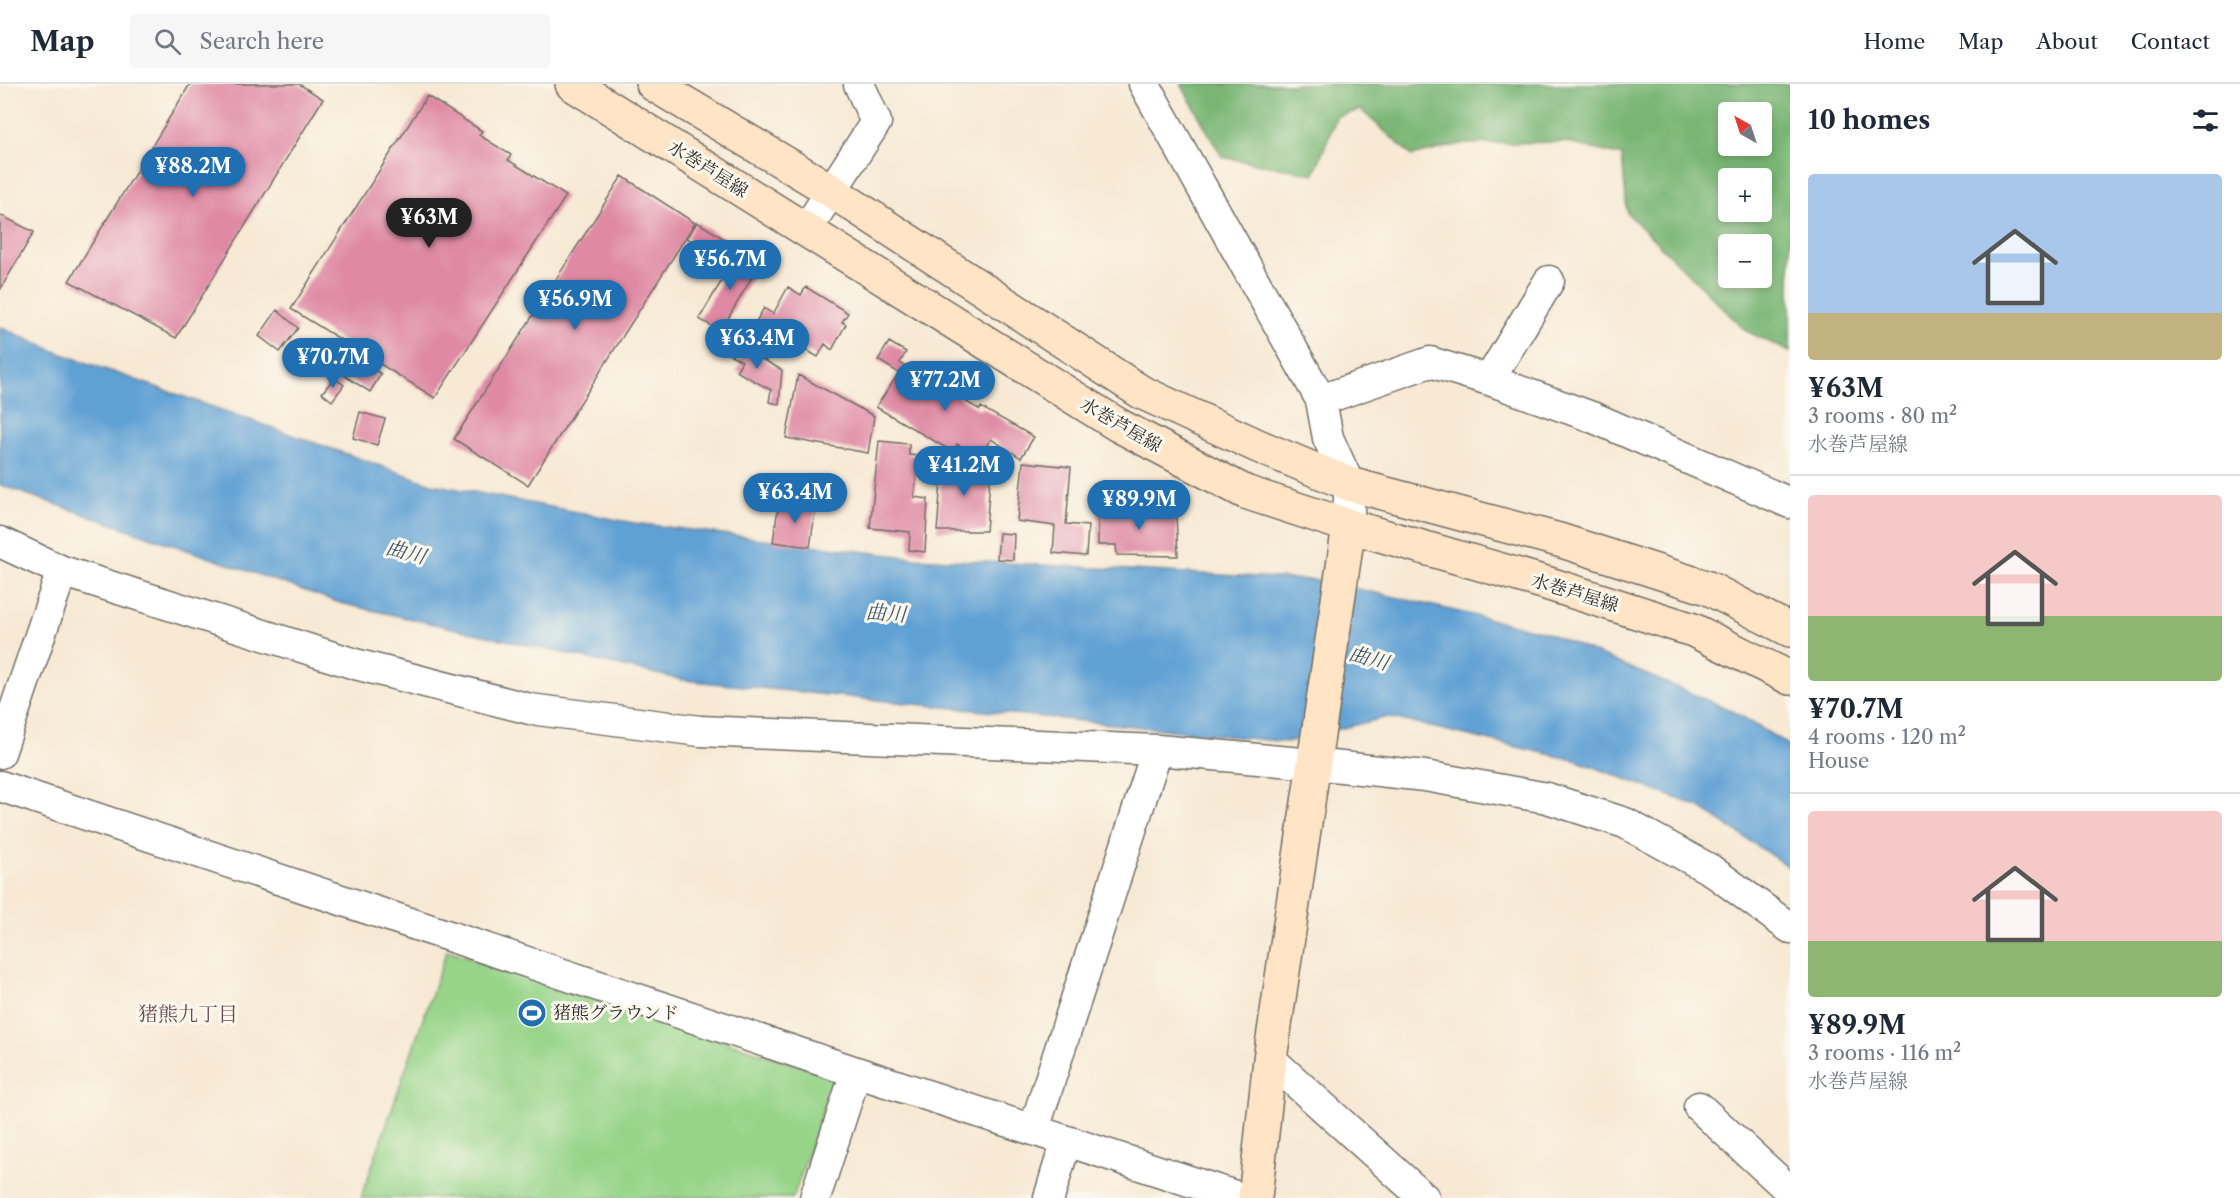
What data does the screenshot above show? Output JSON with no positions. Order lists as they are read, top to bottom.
{
  "streets": {
    "main road": ["水巻芦屋線"]
  },
  "districts": ["猪熊九丁目"],
  "water": ["曲川"],
  "places": {
    "sports": ["猪熊グラウンド"]
  },
  "north": "top left",
  "page": {
    "header": "Map",
    "search": "Search here",
    "nav": [
      "Home",
      "Map",
      "About",
      "Contact"
    ],
    "heading": "10 homes",
    "map_buttons": ["+", "−"],
    "price": [
      "¥88.2M",
      "¥63M",
      "¥56.7M",
      "¥56.9M",
      "¥63.4M",
      "¥70.7M",
      "¥77.2M",
      "¥41.2M",
      "¥63.4M",
      "¥89.9M"
    ],
    "list": [
      {
        "name": "¥63M",
        "note": "3 rooms · 80 m² · 水巻芦屋線"
      },
      {
        "name": "¥70.7M",
        "note": "4 rooms · 120 m² · House"
      },
      {
        "name": "¥89.9M",
        "note": "3 rooms · 116 m² · 水巻芦屋線"
      }
    ]
  }
}
